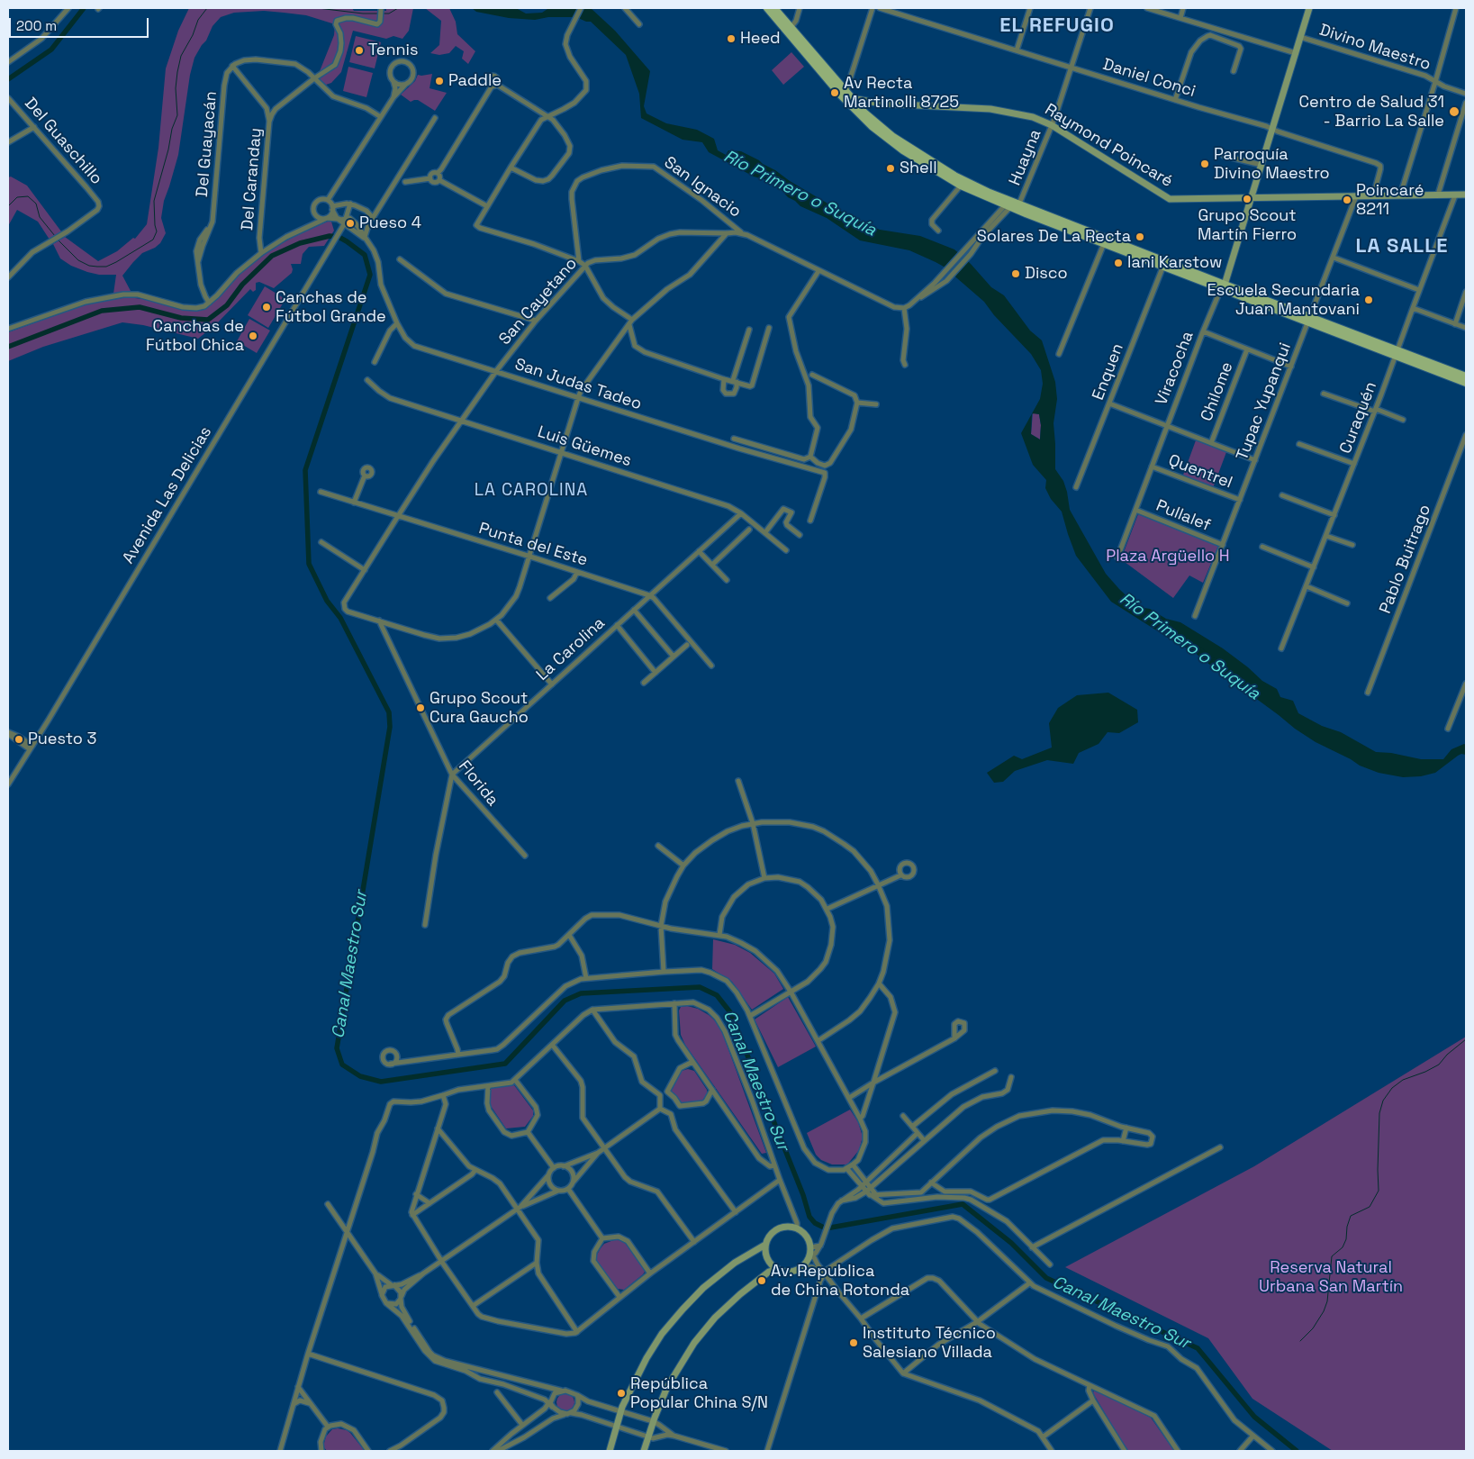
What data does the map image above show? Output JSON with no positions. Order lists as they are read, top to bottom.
{
  "streets": {
    "main road": ["Raymond Poincaré", "Viracocha"],
    "street": [
      "Divino Maestro",
      "Daniel Conci",
      "Del Guaschillo",
      "Del Guayacán",
      "Huayna",
      "Del Caranday",
      "San Ignacio",
      "San Cayetano",
      "Enquen",
      "San Judas Tadeo",
      "Chilome",
      "Tupac Yupanqui",
      "Curaquén",
      "Luis Güemes",
      "Quentrel",
      "Avenida Las Delicias",
      "Pullalef",
      "Punta del Este",
      "Pablo Buitrago",
      "La Carolina",
      "Florida"
    ]
  },
  "crossings": [
    ["Divino Maestro", "Viracocha"],
    ["Daniel Conci", "Raymond Poincaré"],
    ["Daniel Conci", "Huayna"],
    ["Daniel Conci", "Viracocha"],
    ["Raymond Poincaré", "Huayna"],
    ["Raymond Poincaré", "Viracocha"],
    ["Raymond Poincaré", "Tupac Yupanqui"],
    ["Raymond Poincaré", "Curaquén"],
    ["San Ignacio", "San Cayetano"],
    ["San Cayetano", "San Judas Tadeo"],
    ["San Cayetano", "Luis Güemes"],
    ["San Cayetano", "Punta del Este"],
    ["San Cayetano", "Florida"],
    ["Viracocha", "Quentrel"],
    ["Viracocha", "Pullalef"],
    ["San Judas Tadeo", "Avenida Las Delicias"],
    ["Tupac Yupanqui", "Quentrel"],
    ["Tupac Yupanqui", "Pullalef"],
    ["Luis Güemes", "La Carolina"],
    ["Punta del Este", "La Carolina"],
    ["La Carolina", "Florida"]
  ],
  "districts": ["EL REFUGIO", "LA SALLE", "LA CAROLINA"],
  "water": ["Río Primero o Suquía", "Canal Maestro Sur"],
  "parks": ["Plaza Argüello H", "Reserva Natural Urbana San Martín"],
  "places": [
    "Heed",
    "Tennis",
    "Paddle",
    "Av Recta Martinolli 8725",
    "Centro de Salud 31 - Barrio La Salle",
    "Parroquía Divino Maestro",
    "Shell",
    "Grupo Scout Martín Fierro",
    "Poincaré 8211",
    "Pueso 4",
    "Solares De La Recta",
    "Iani Karstow",
    "Disco",
    "Escuela Secundaria Juan Mantovani",
    "Canchas de Fútbol Grande",
    "Canchas de Fútbol Chica",
    "Grupo Scout Cura Gaucho",
    "Puesto 3",
    "Av. Republica de China Rotonda",
    "Instituto Técnico Salesiano Villada",
    "República Popular China S/N"
  ],
  "scale_bar": "200 m"
}
